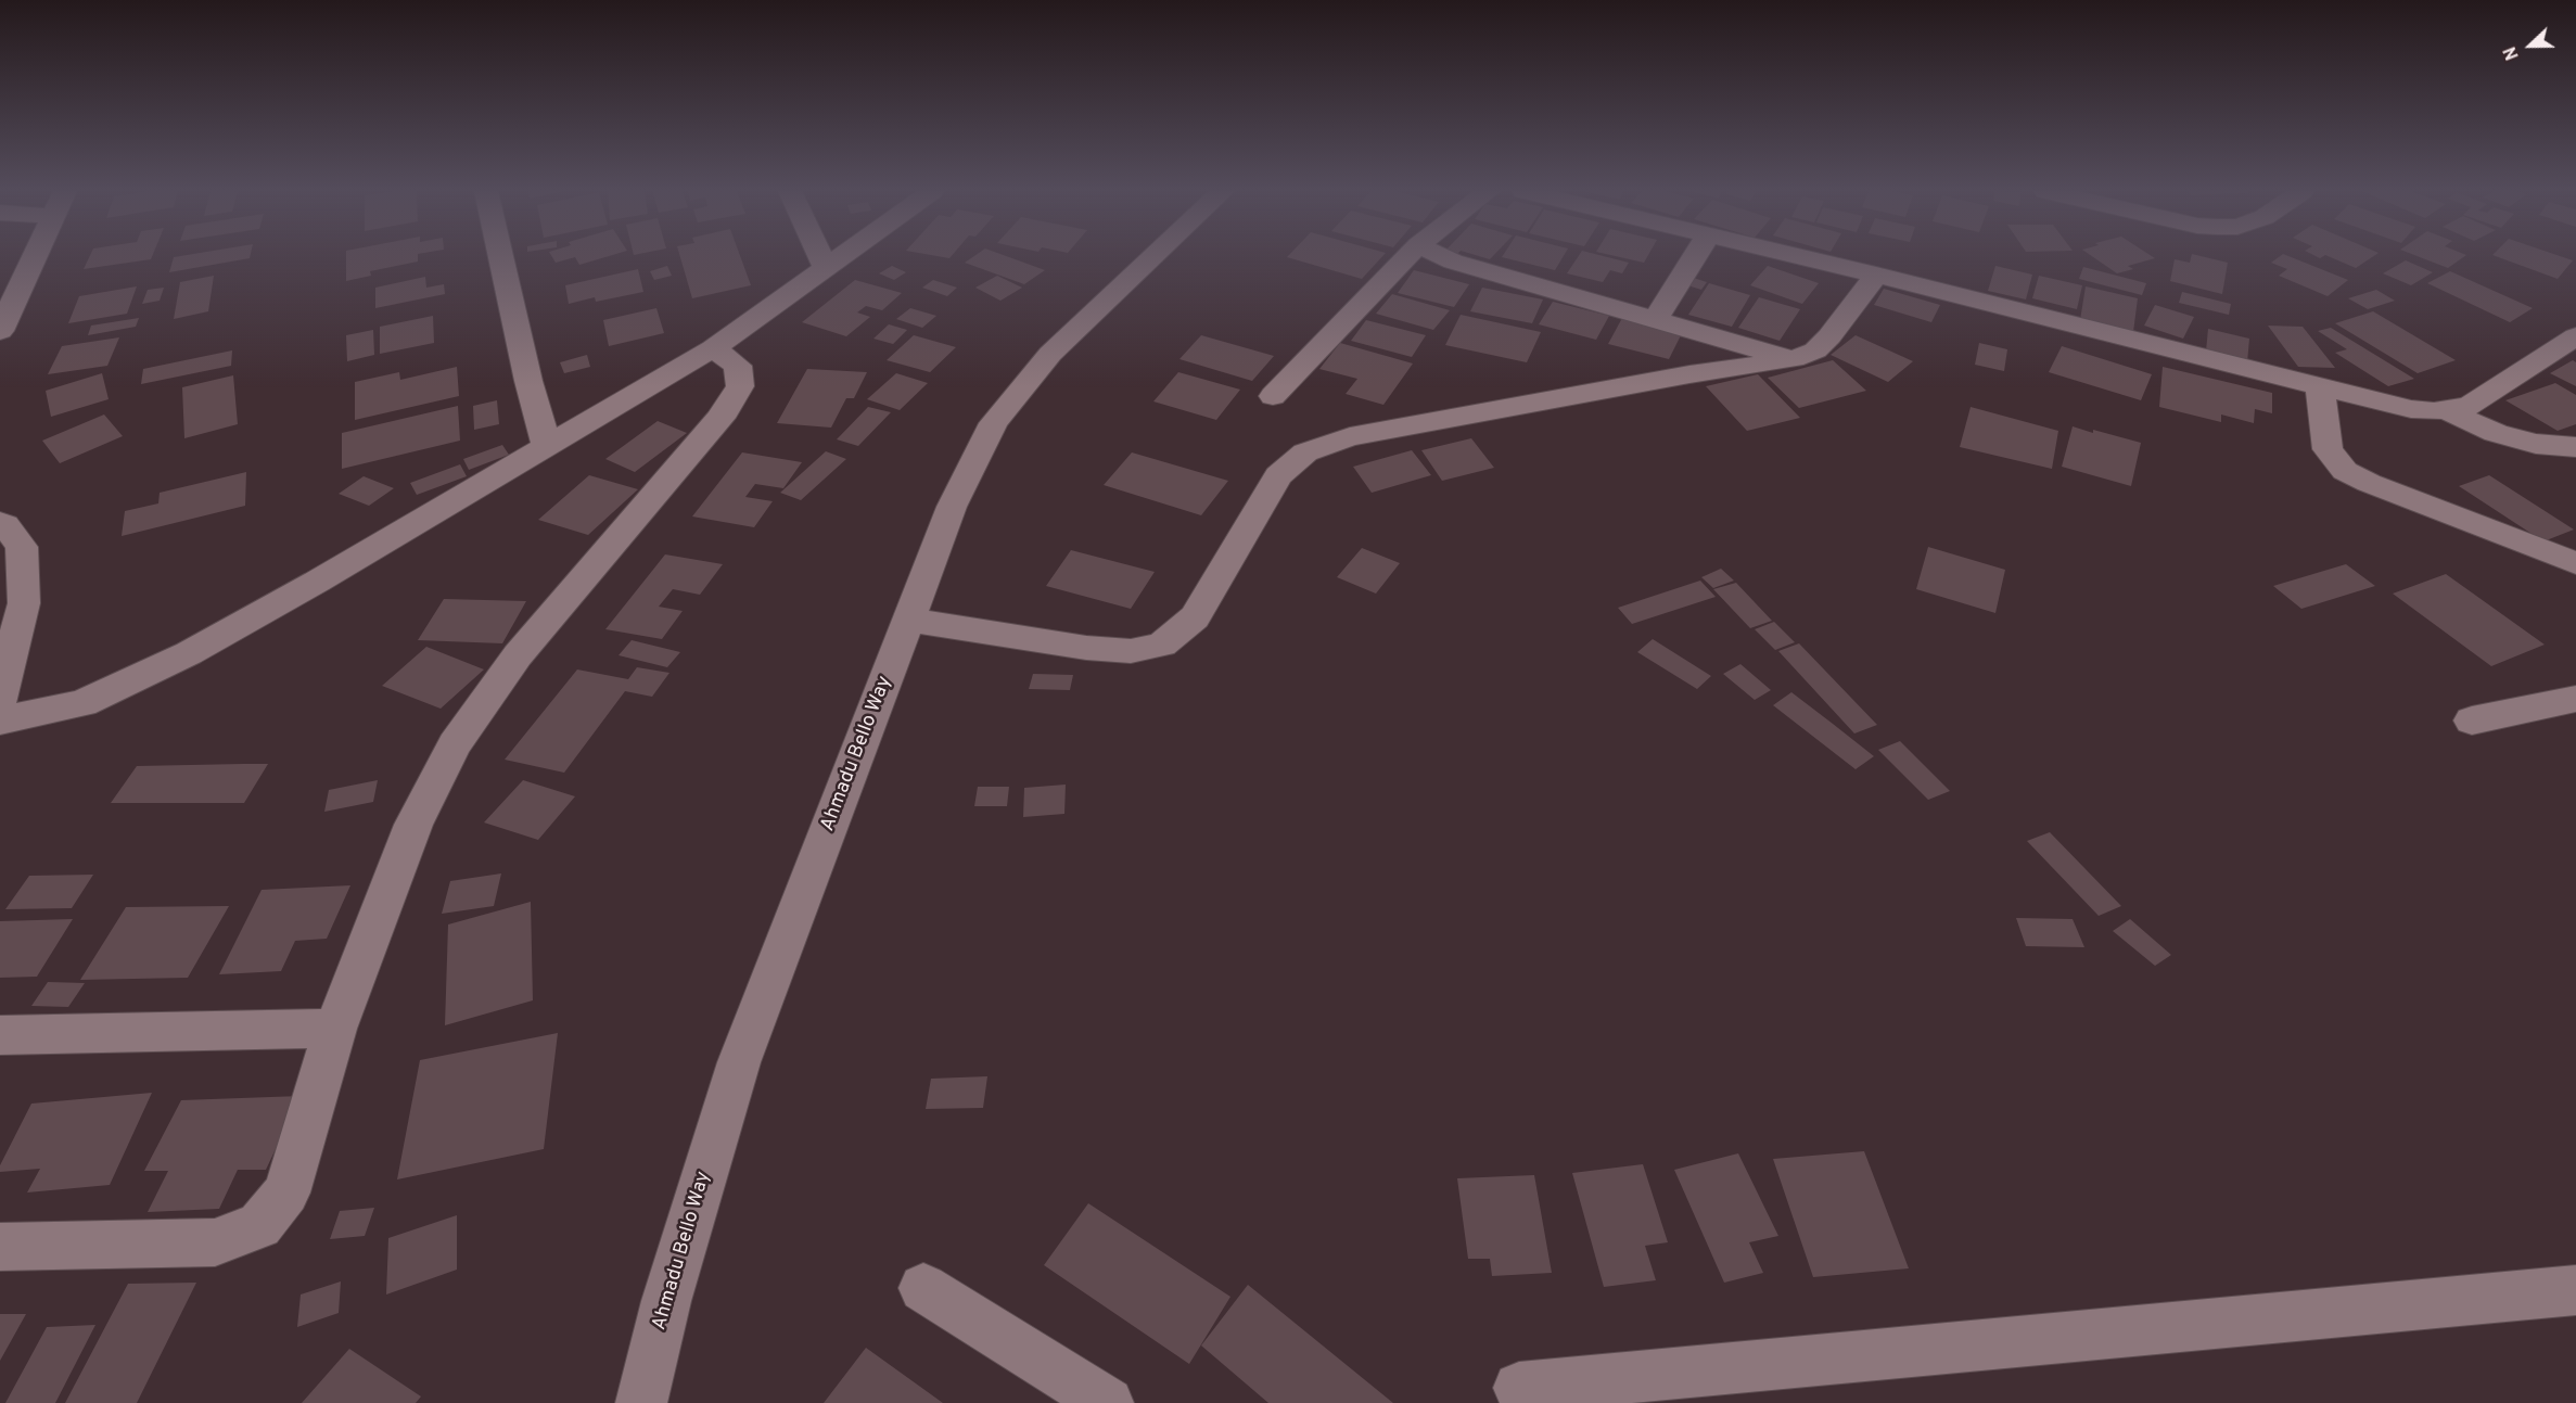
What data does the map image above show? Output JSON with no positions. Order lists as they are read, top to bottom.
{
  "streets": {
    "street": ["Ahmadu Bello Way"]
  },
  "north": "left"
}
